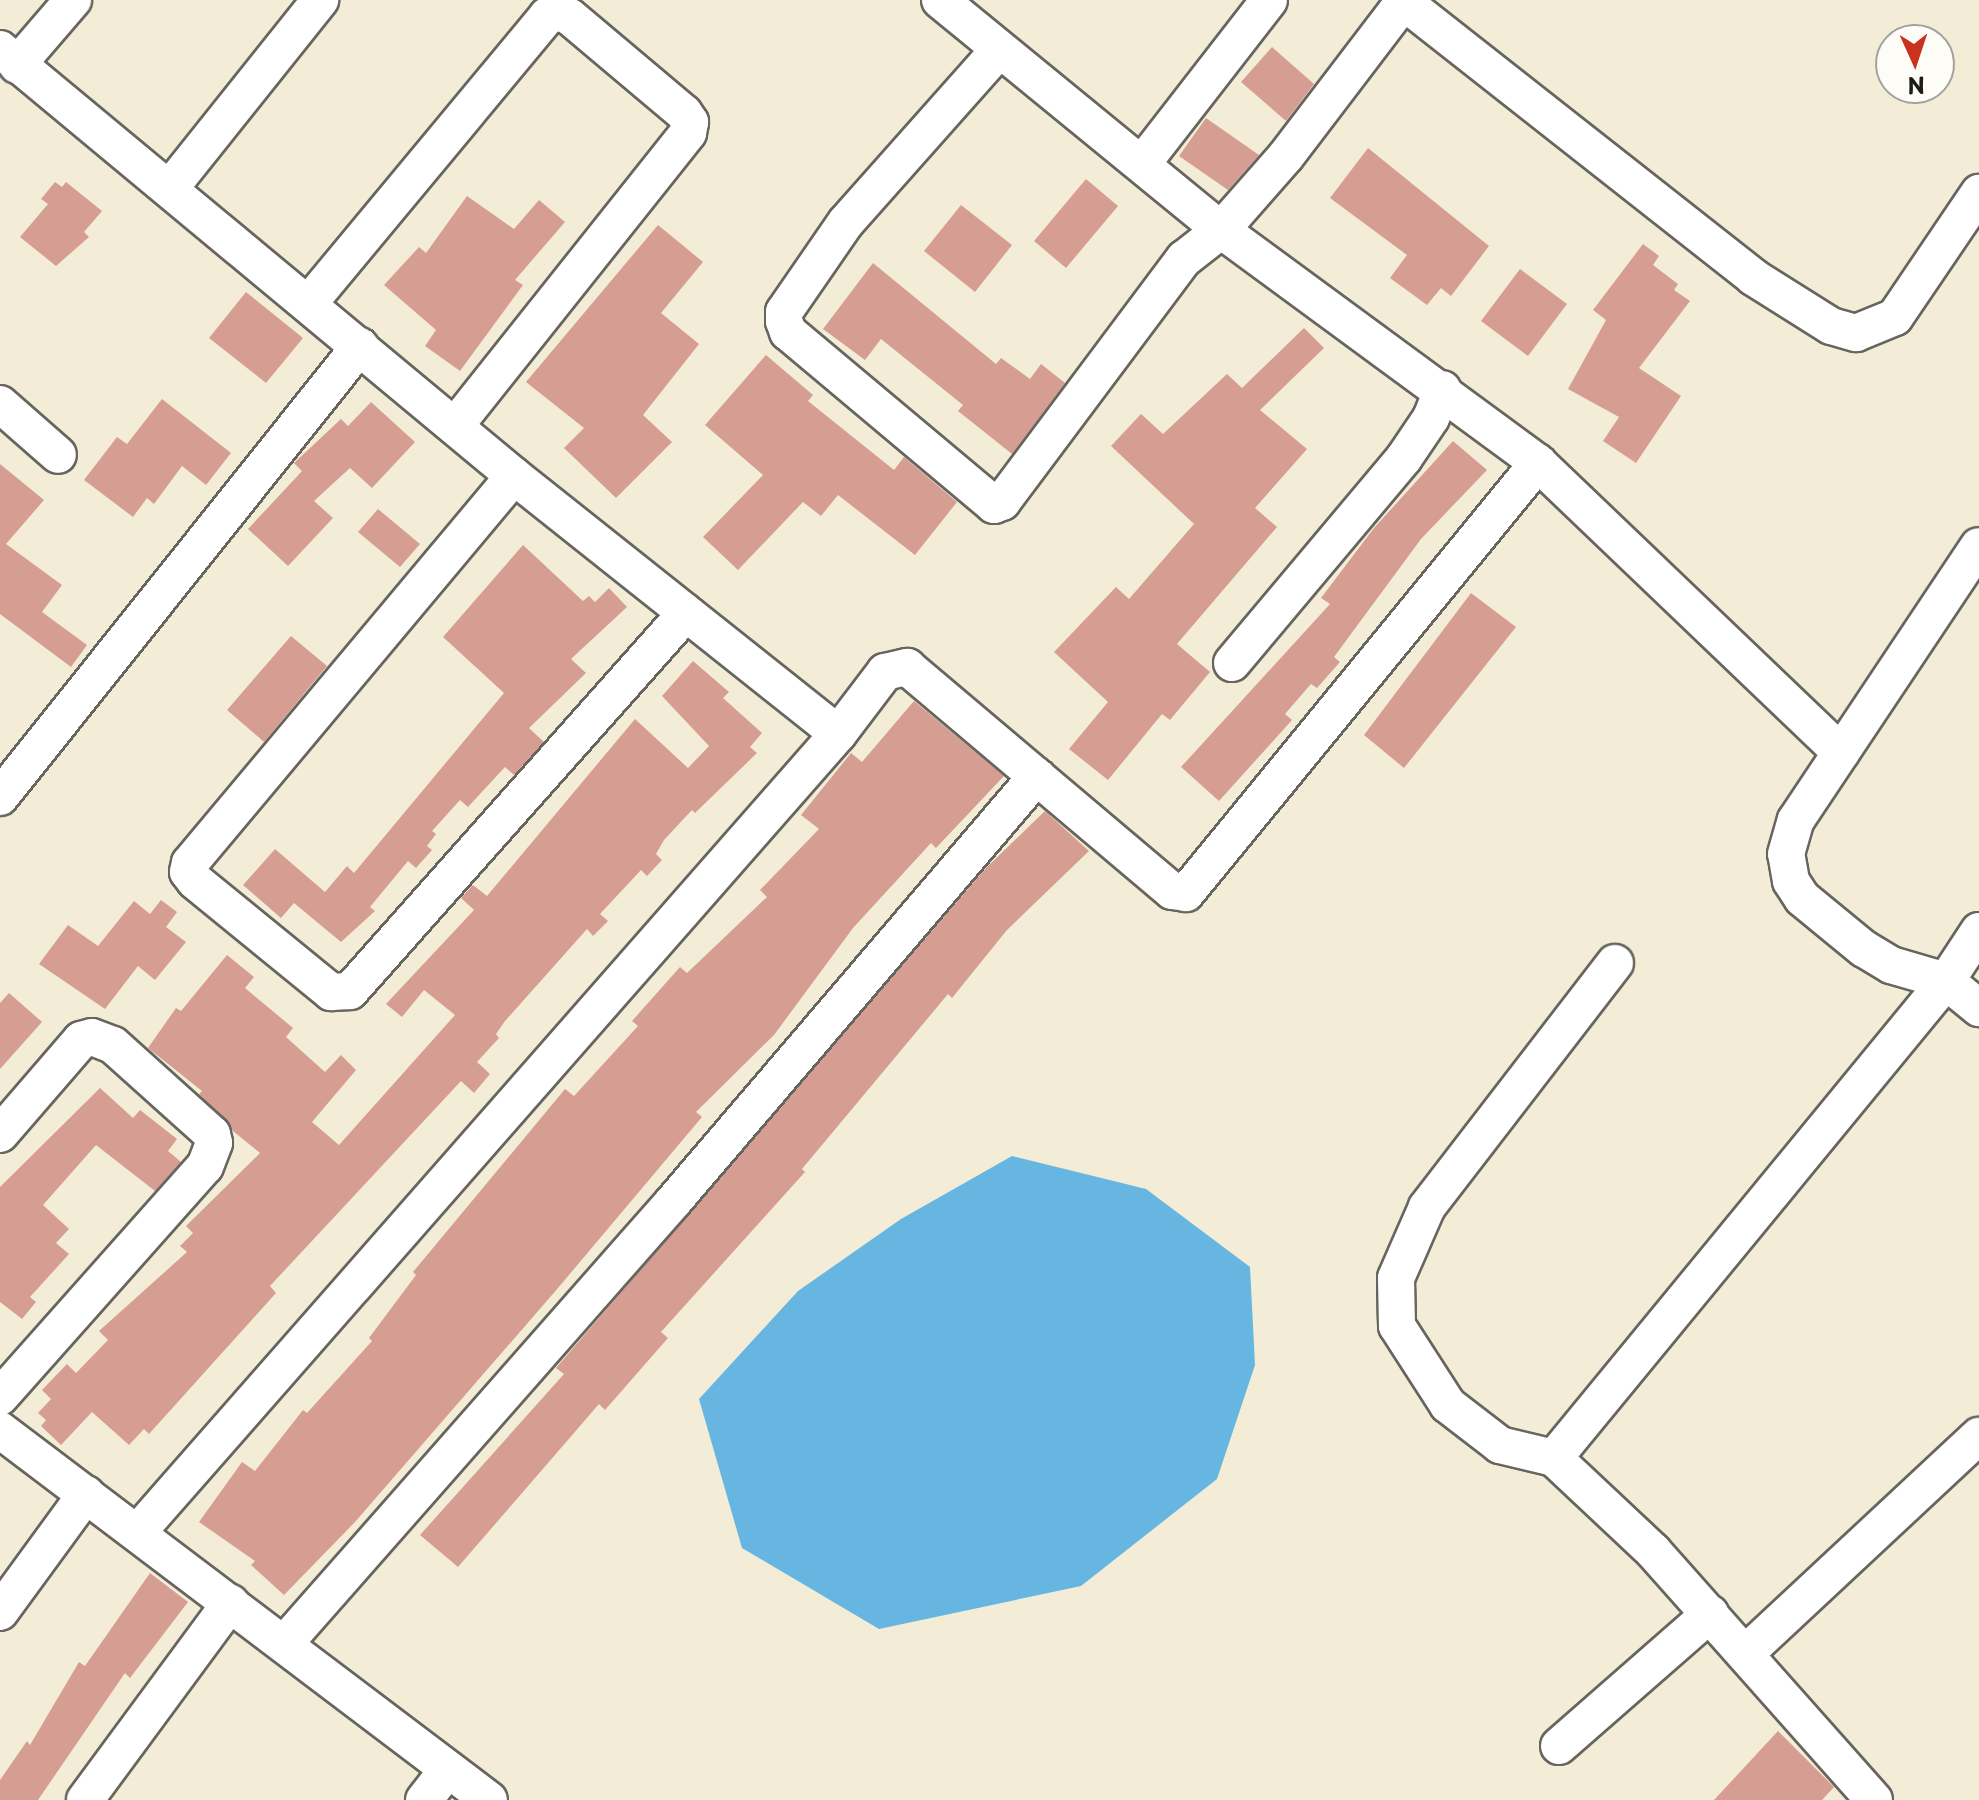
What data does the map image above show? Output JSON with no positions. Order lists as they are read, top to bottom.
{
  "north": "bottom"
}
